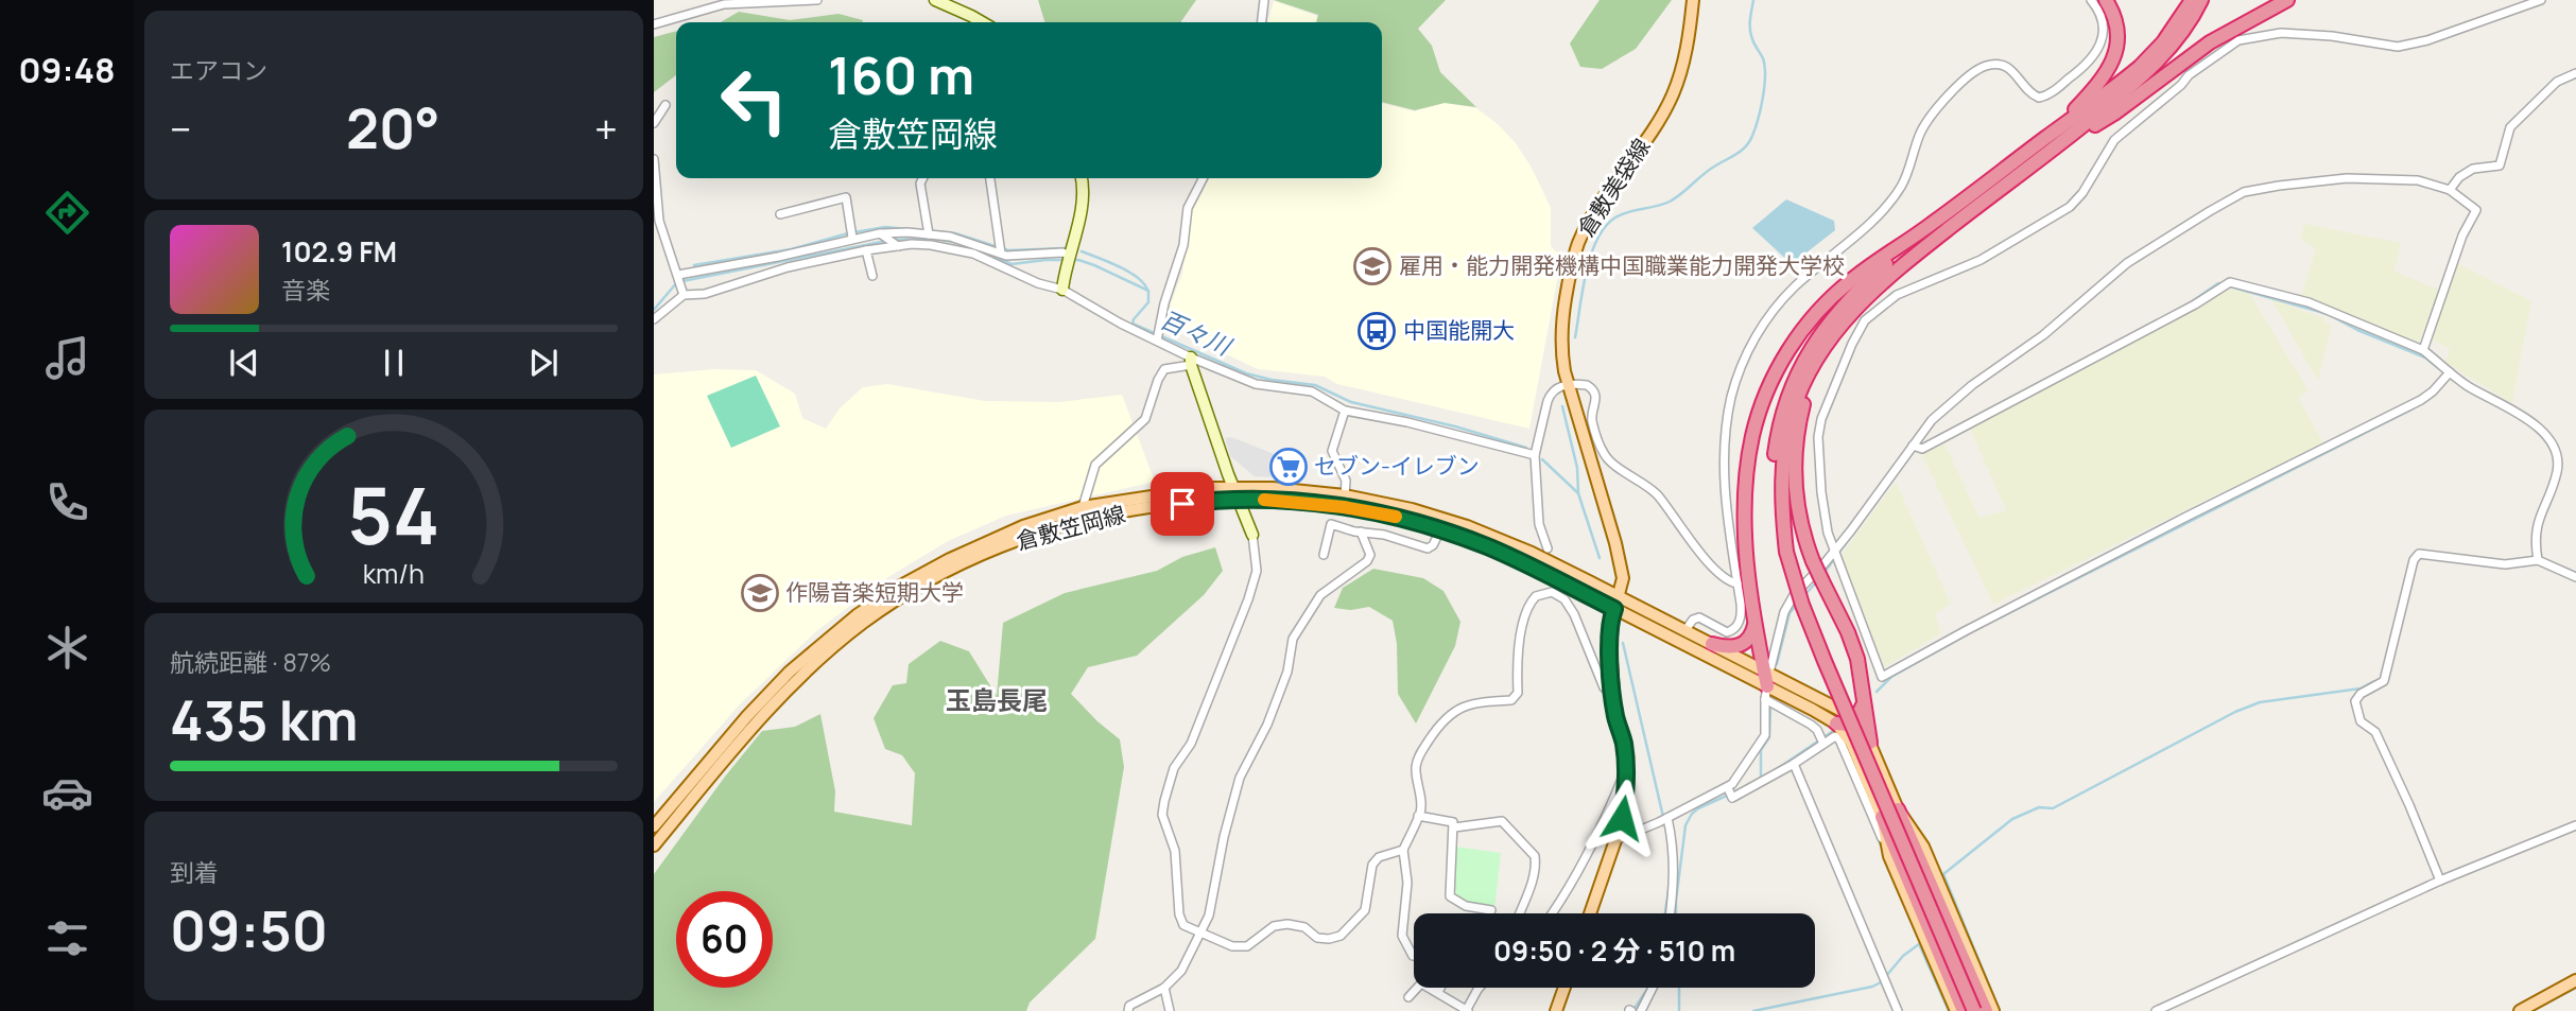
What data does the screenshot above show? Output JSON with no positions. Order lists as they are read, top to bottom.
{
  "streets": {
    "main road": ["倉敷美袋線", "倉敷笠岡線"]
  },
  "crossings": [
    ["倉敷美袋線", "倉敷笠岡線"]
  ],
  "districts": ["玉島長尾"],
  "water": ["百々川"],
  "places": {
    "school or university": ["雇用・能力開発機構中国職業能力開発大学校", "作陽音楽短期大学"],
    "bus stop": ["中国能開大"],
    "supermarket": ["セブン-イレブン"]
  },
  "page": {
    "tabs": "09:48",
    "tile": [
      "エアコン",
      ["航続距離 · 87%", "435 km"],
      ["到着", "09:50"]
    ],
    "turn": ["160 m", "倉敷笠岡線"],
    "heat": ["−", "20°", "+"],
    "song": ["102.9 FM", "音楽"],
    "limit": "60",
    "trip": "09:50 · 2 分 · 510 m",
    "gauge": ["54", "km/h"]
  }
}
